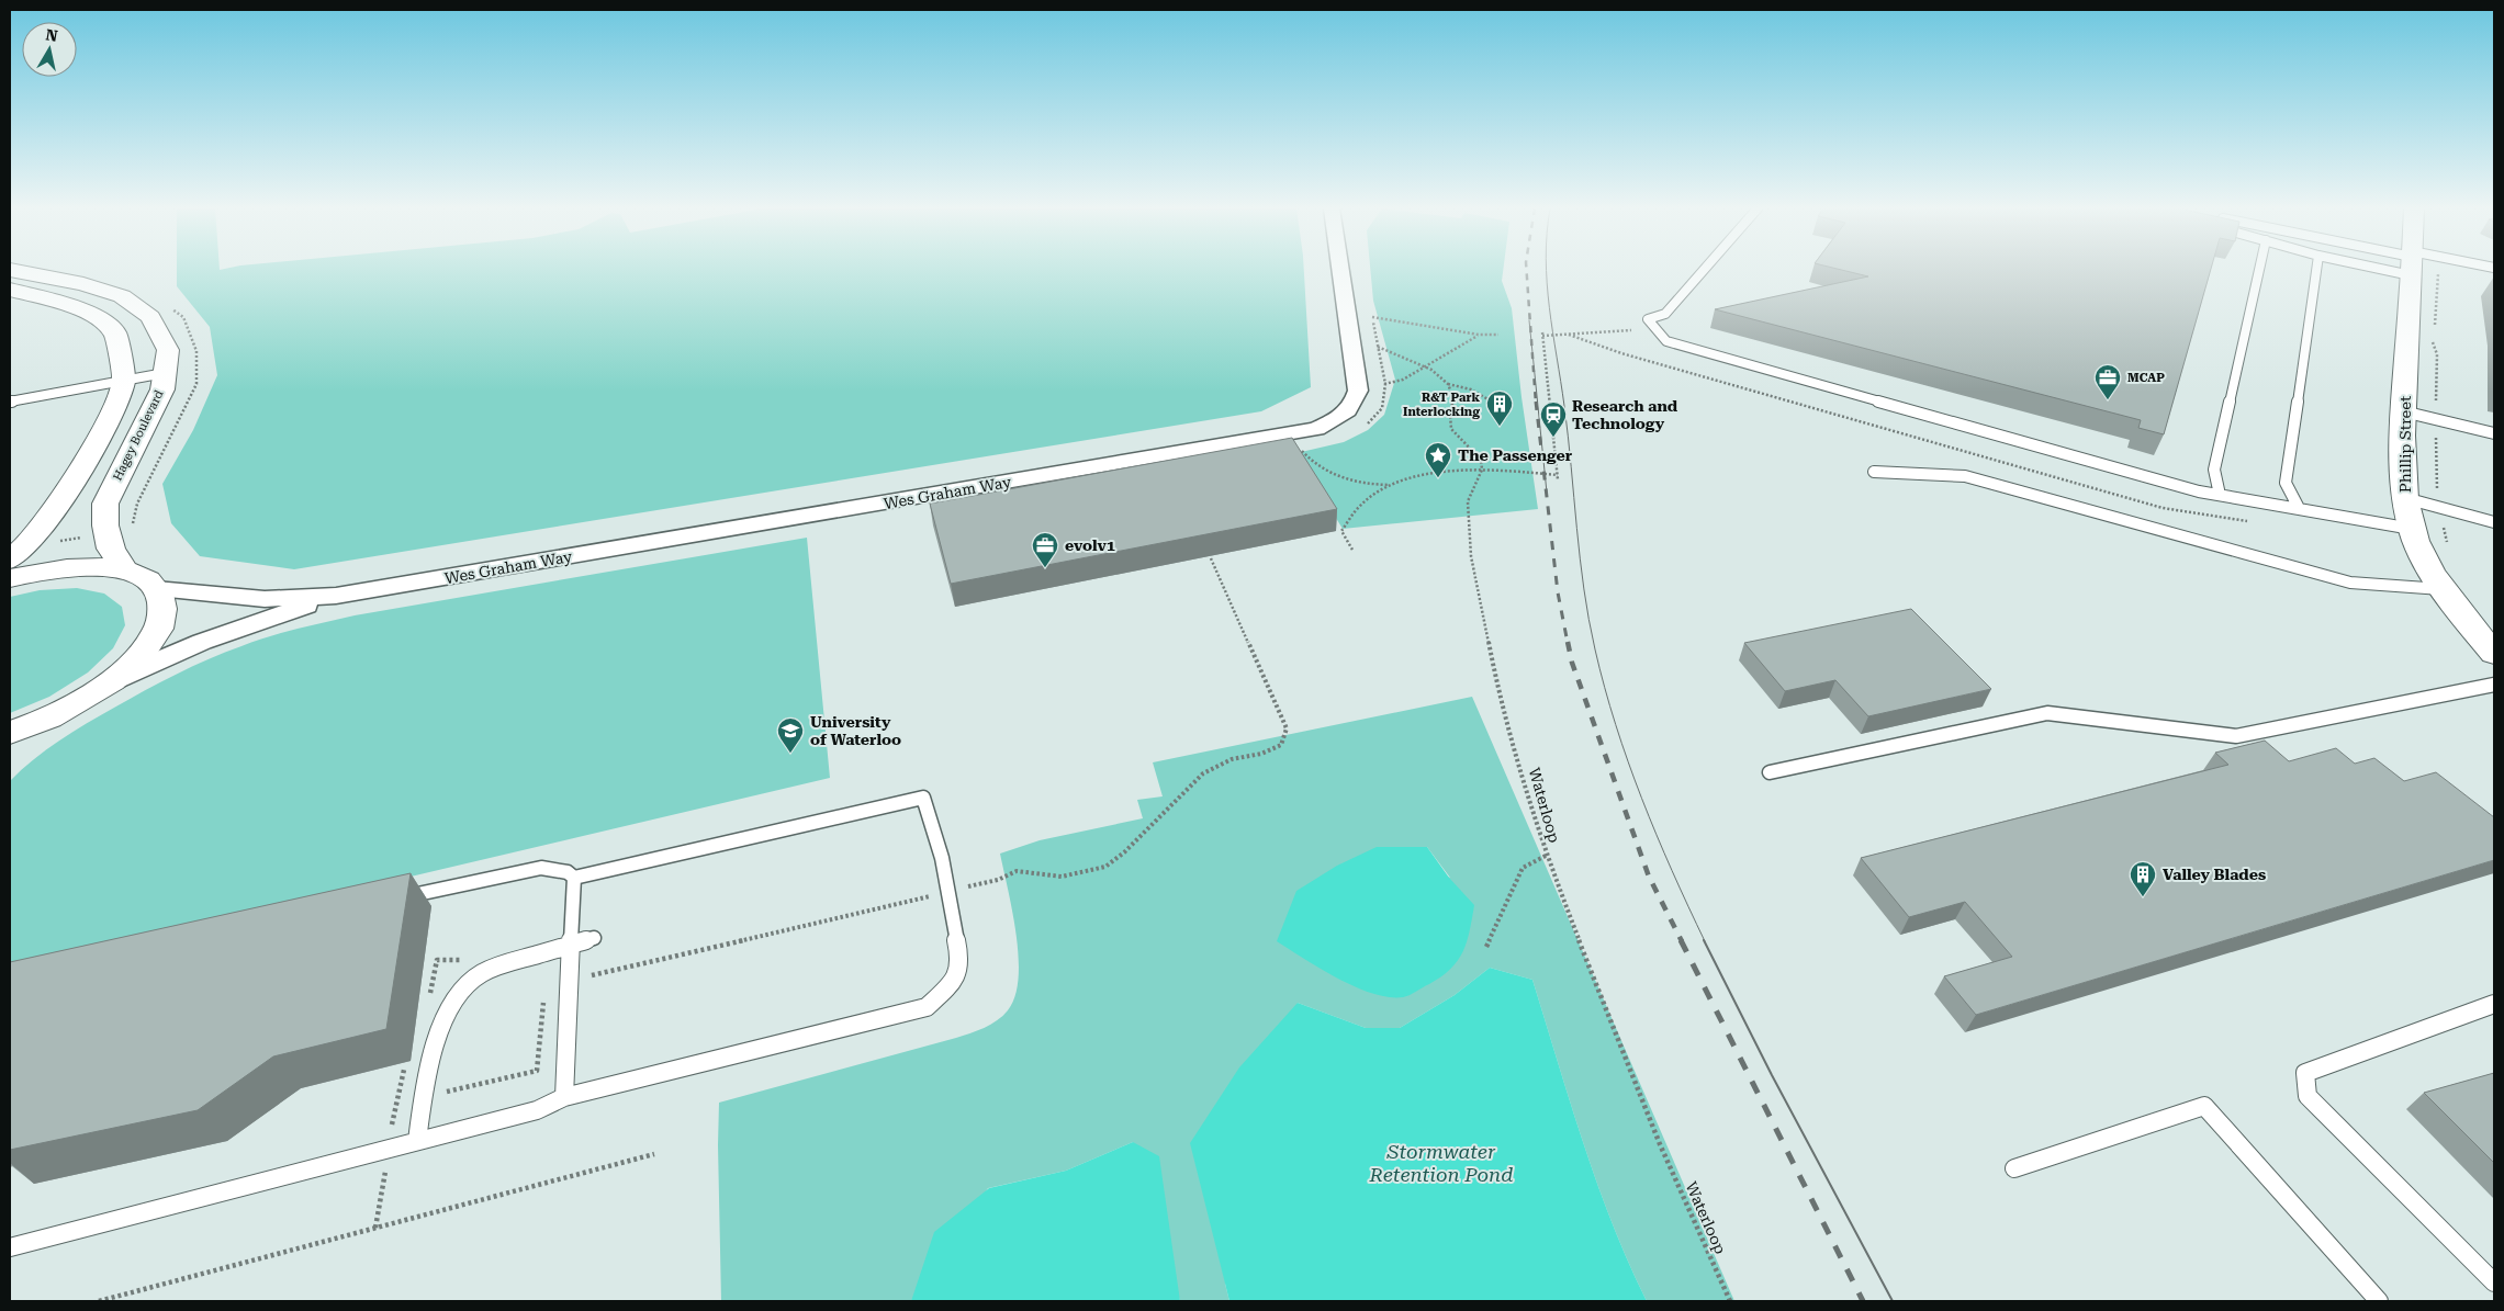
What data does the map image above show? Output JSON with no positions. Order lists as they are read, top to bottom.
{
  "streets": {
    "street": ["Hagey Boulevard", "Phillip Street", "Wes Graham Way"],
    "path": ["Waterloop"]
  },
  "water": ["Stormwater Retention Pond"],
  "places": {
    "office": ["MCAP", "evolv1"],
    "building": ["R&T Park Interlocking", "Valley Blades"],
    "station": ["Research and Technology"],
    "place": ["The Passenger"],
    "school or university": ["University of Waterloo"]
  },
  "north": "top"
}
